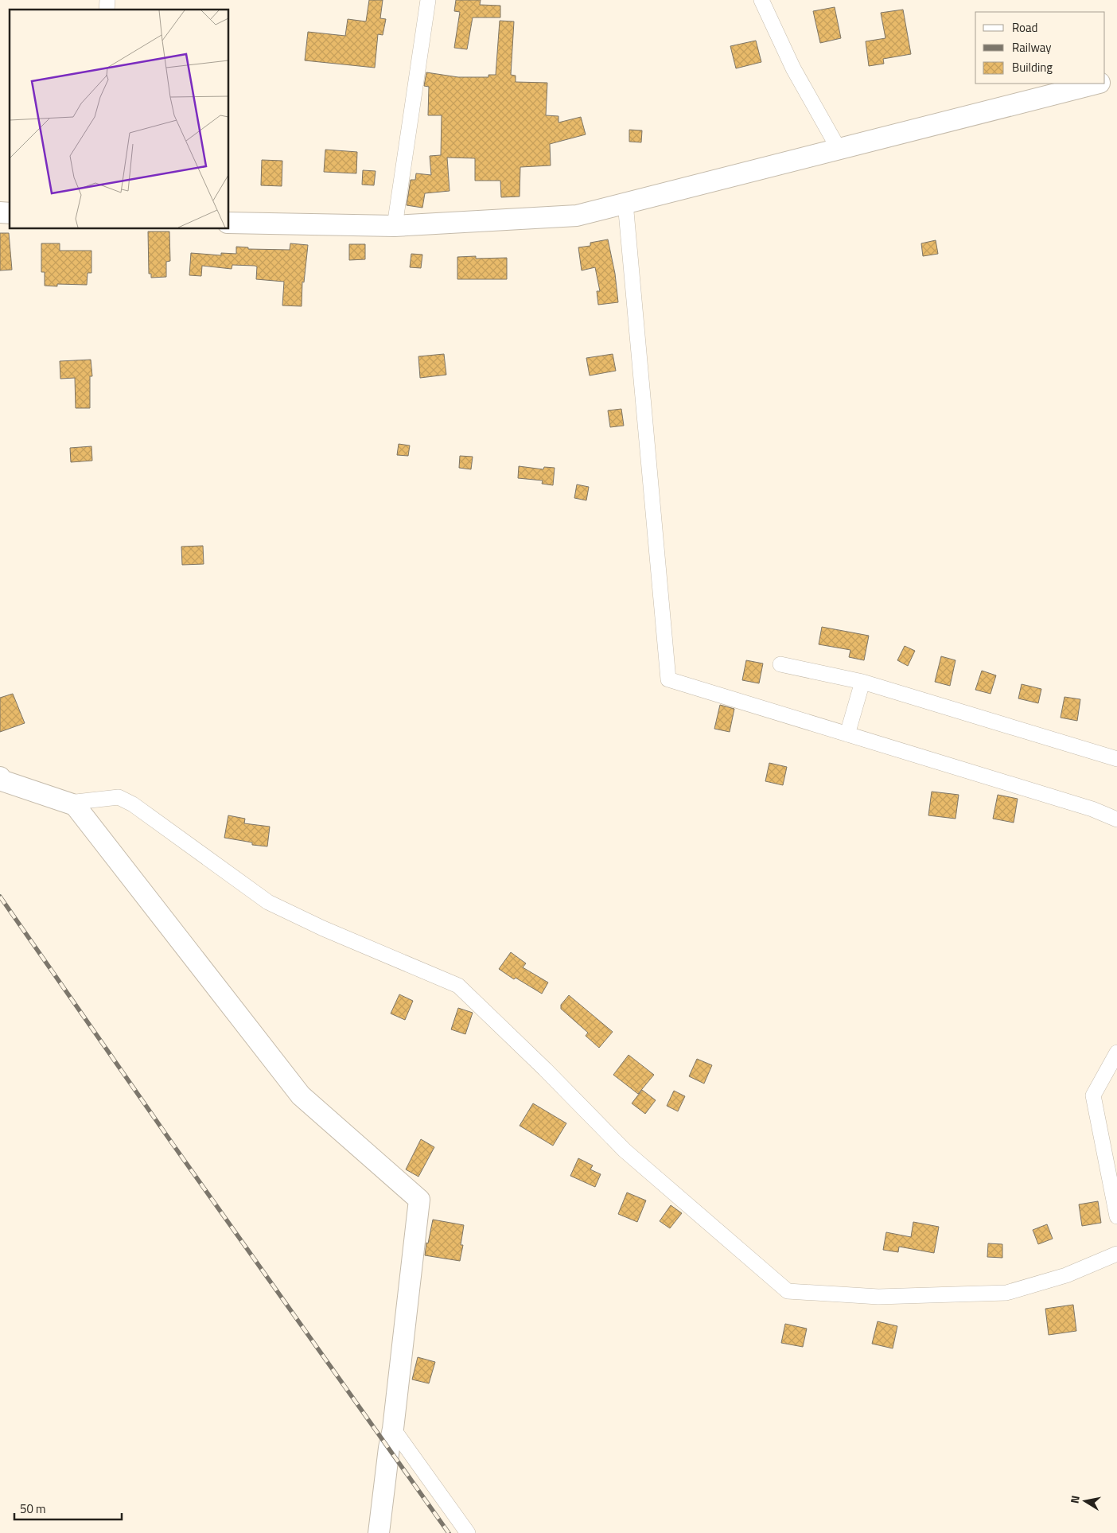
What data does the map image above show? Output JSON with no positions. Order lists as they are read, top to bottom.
{
  "legend": ["Road", "Railway", "Building"],
  "scale_bar": "50 m",
  "north": "left"
}
